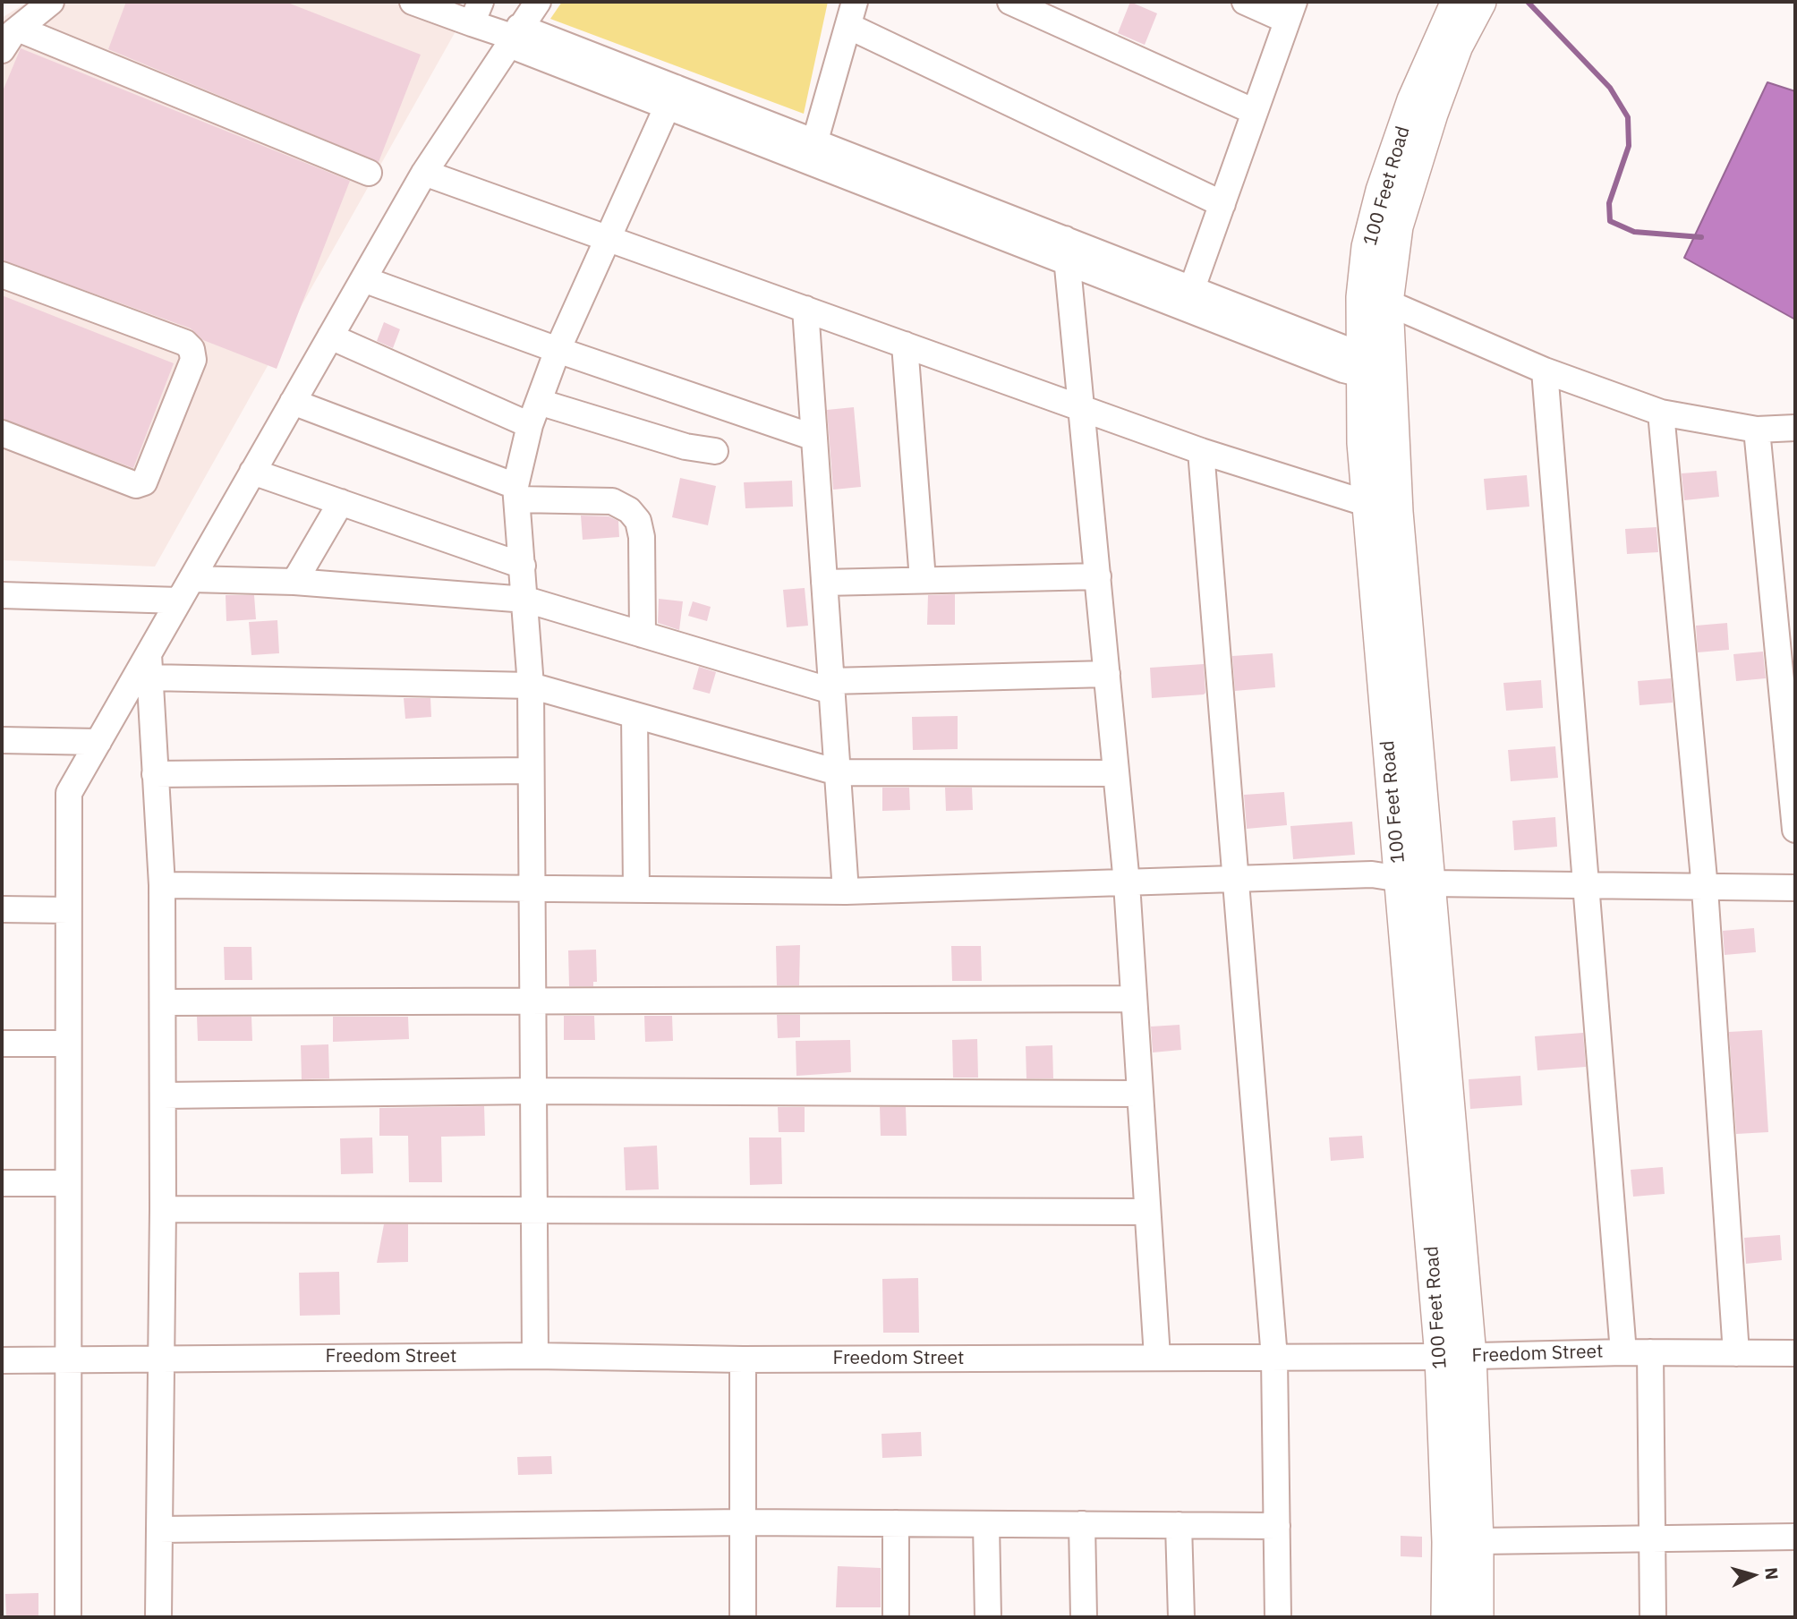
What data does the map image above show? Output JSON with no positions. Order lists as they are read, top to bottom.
{
  "streets": {
    "main road": ["100 Feet Road"],
    "street": ["Freedom Street"]
  },
  "crossings": [
    ["100 Feet Road", "Freedom Street"]
  ],
  "north": "right"
}
